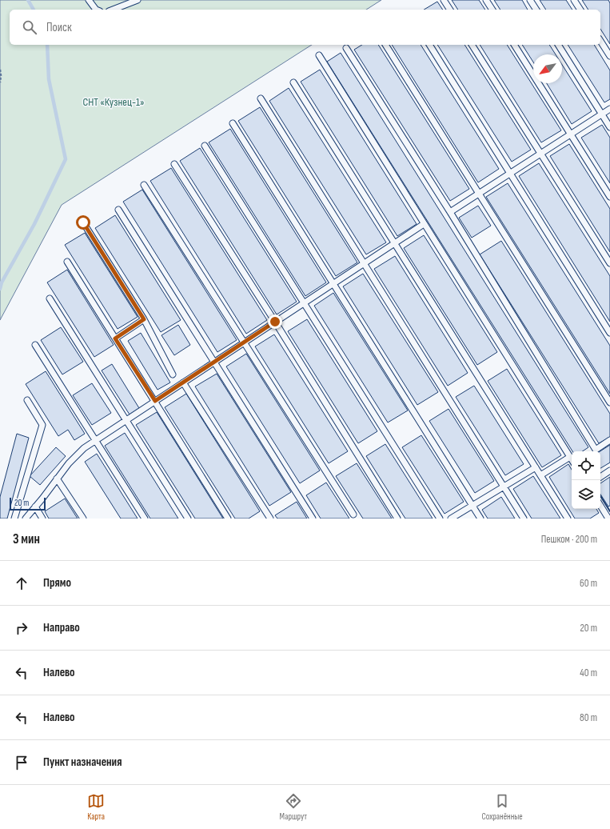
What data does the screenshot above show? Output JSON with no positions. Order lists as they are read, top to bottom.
{
  "parks": ["СНТ «Кузнец-1»"],
  "scale_bar": "20 m",
  "north": "bottom left",
  "page": {
    "search": "Поиск",
    "scale": "20 m",
    "heading": ["3 мин", "Пешком · 200 m"],
    "list": [
      ["Прямо", "60 m"],
      ["Направо", "20 m"],
      ["Налево", "40 m"],
      ["Налево", "80 m"],
      "Пункт назначения"
    ],
    "nav": ["Карта", "Маршрут", "Сохранённые"]
  }
}
